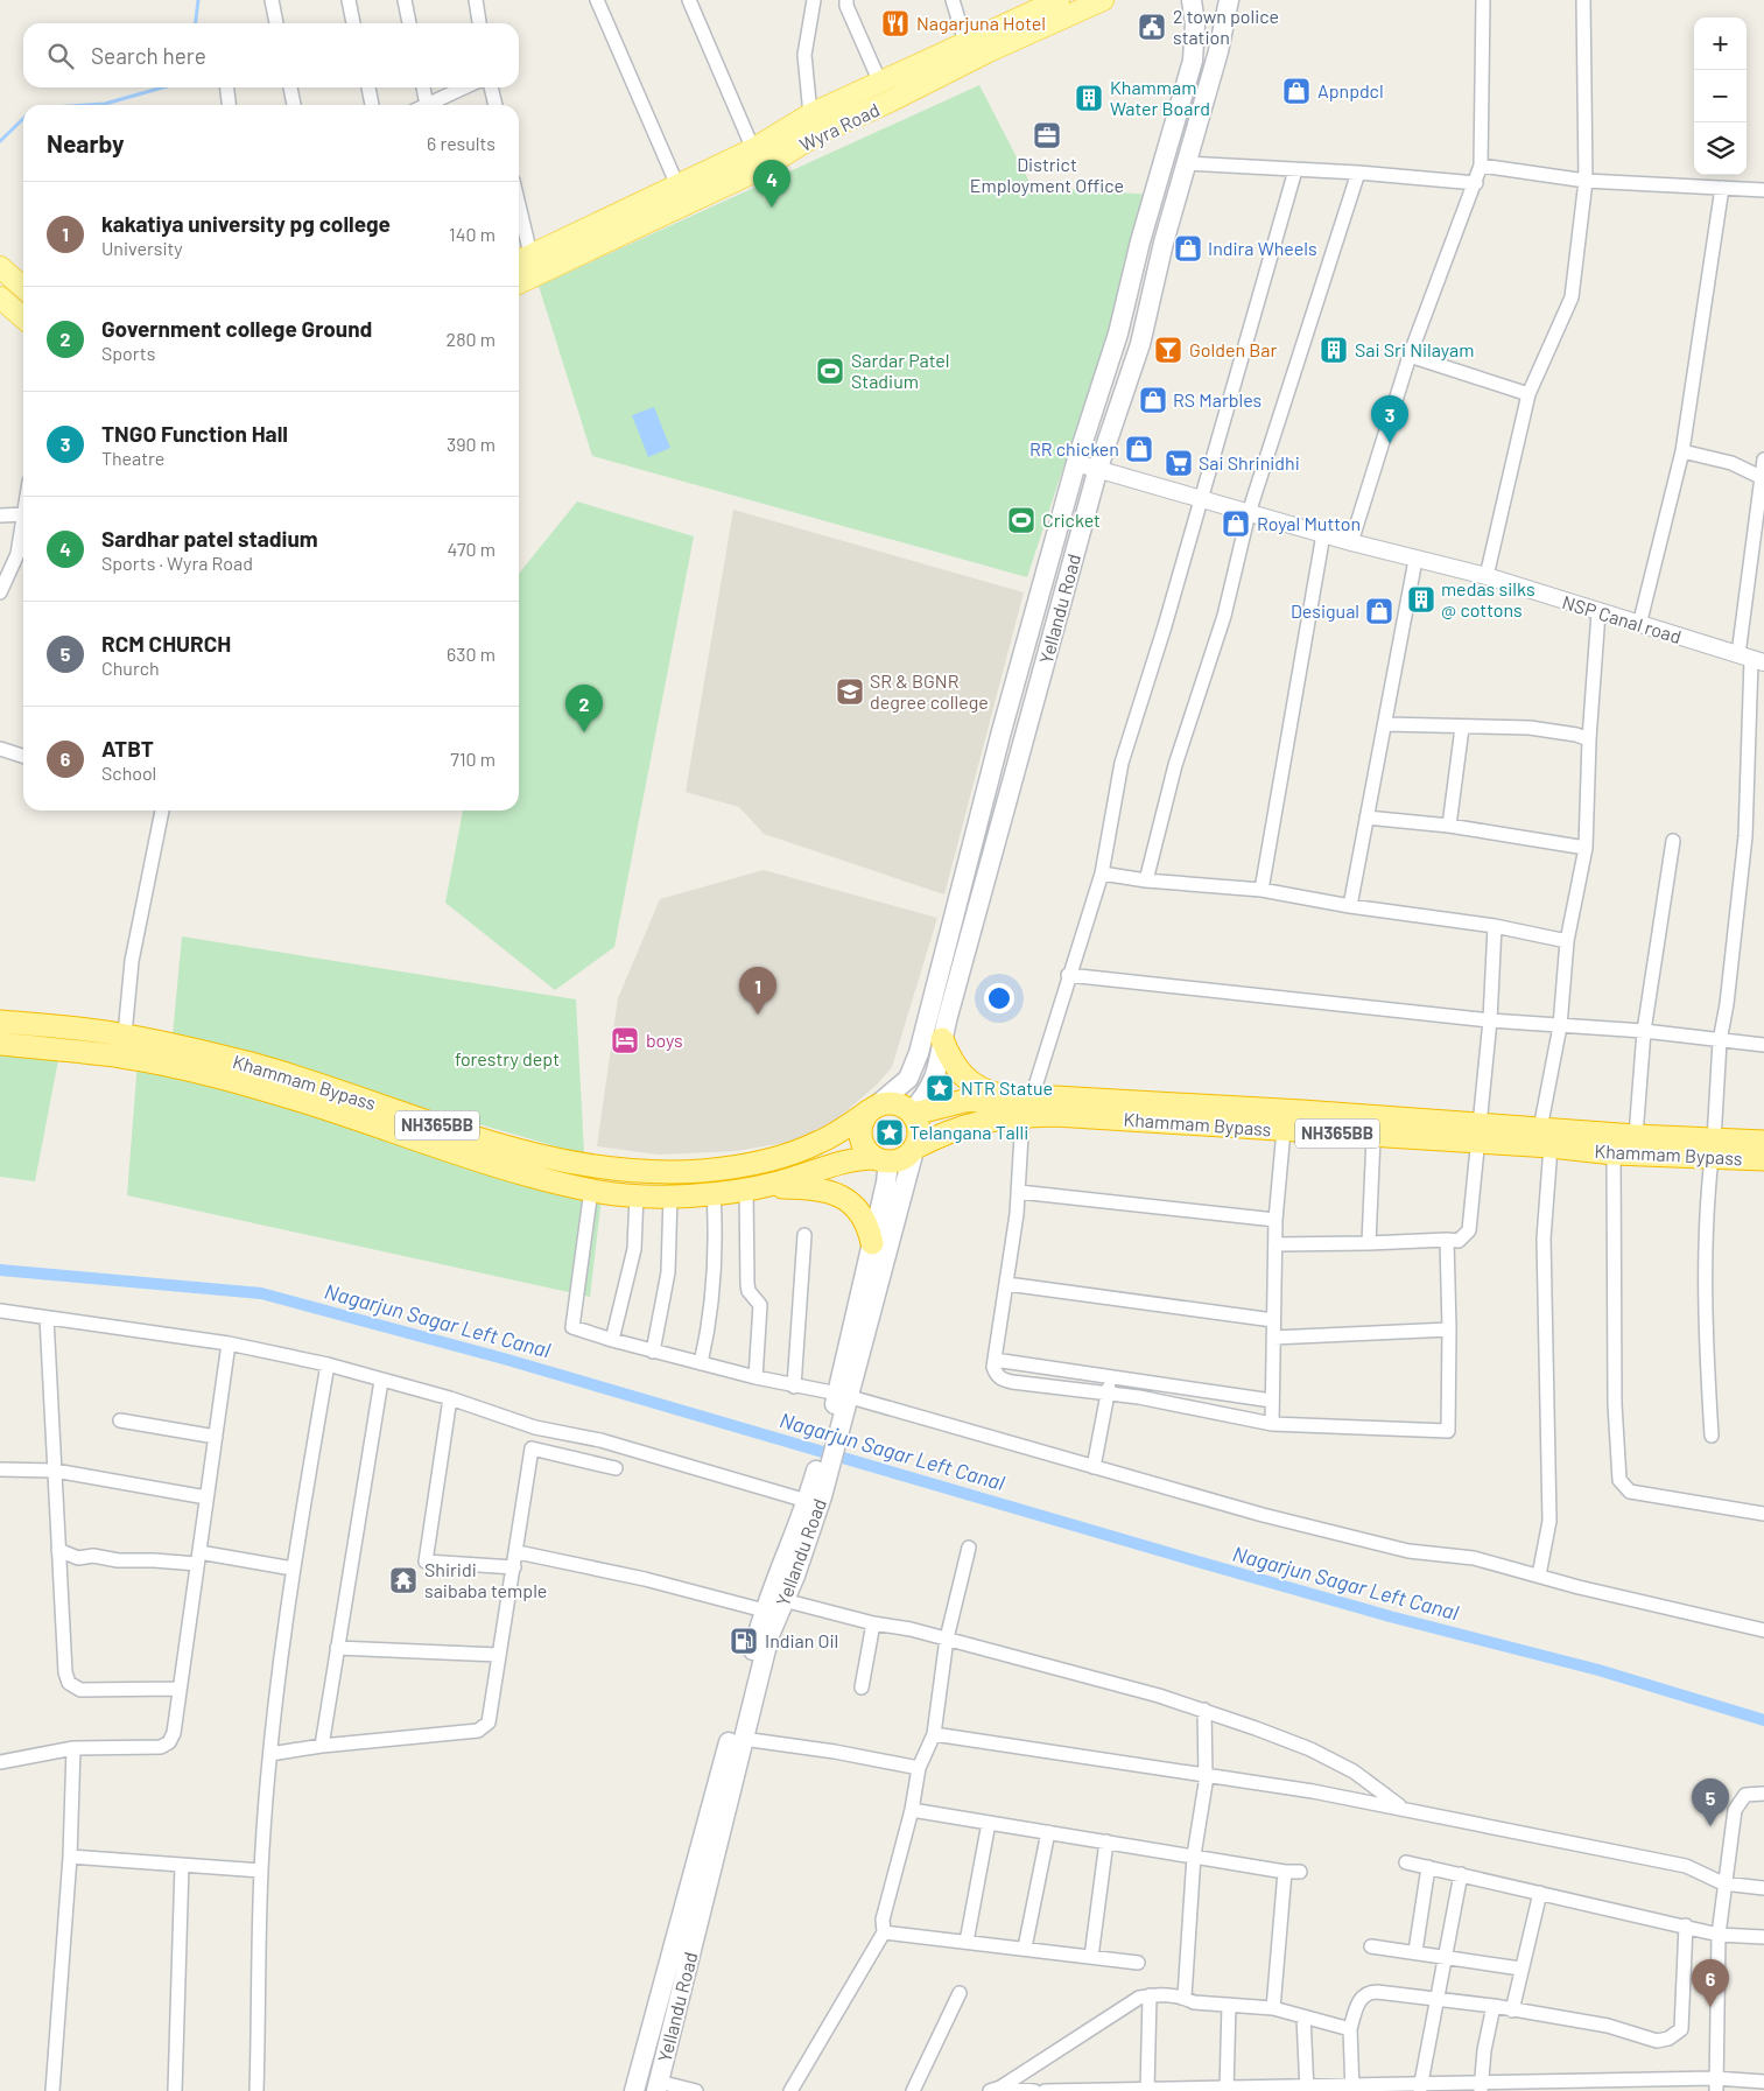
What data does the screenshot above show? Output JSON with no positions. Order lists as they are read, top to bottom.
{
  "streets": {
    "highway": ["Khammam Bypass", "NH365BB"],
    "main road": ["Wyra Road", "Yellandu Road"],
    "street": ["NSP Canal road"]
  },
  "crossings": [
    ["Yellandu Road", "NSP Canal road"],
    ["Yellandu Road", "Khammam Bypass"],
    ["Yellandu Road", "NH365BB"],
    ["Khammam Bypass", "NH365BB"]
  ],
  "water": ["Nagarjun Sagar Left Canal"],
  "parks": ["forestry dept"],
  "places": {
    "restaurant": ["Nagarjuna Hotel"],
    "public building": ["2 town police station"],
    "shop": [
      "Apnpdcl",
      "Indira Wheels",
      "RS Marbles",
      "RR chicken",
      "Royal Mutton",
      "Desigual"
    ],
    "building": ["Khammam Water Board", "Sai Sri Nilayam", "medas silks @ cottons"],
    "office": ["District Employment Office"],
    "bar": ["Golden Bar"],
    "sports": ["Sardar Patel Stadium", "Cricket"],
    "supermarket": ["Sai Shrinidhi"],
    "school or university": ["SR & BGNR degree college"],
    "hotel": ["boys"],
    "place": ["NTR Statue", "Telangana Talli"],
    "temple": ["Shiridi saibaba temple"],
    "fuel station": ["Indian Oil"]
  },
  "page": {
    "map_buttons": ["+", "−"],
    "search": "Search here",
    "heading": ["Nearby", "6 results"],
    "pins": [
      "4",
      "3",
      "2",
      "1",
      "5",
      "6"
    ],
    "list": [
      {
        "mark": "1",
        "name": "kakatiya university pg college",
        "note": "University",
        "value": "140 m"
      },
      {
        "mark": "2",
        "name": "Government college Ground",
        "note": "Sports",
        "value": "280 m"
      },
      {
        "mark": "3",
        "name": "TNGO Function Hall",
        "note": "Theatre",
        "value": "390 m"
      },
      {
        "mark": "4",
        "name": "Sardhar patel stadium",
        "note": "Sports · Wyra Road",
        "value": "470 m"
      },
      {
        "mark": "5",
        "name": "RCM CHURCH",
        "note": "Church",
        "value": "630 m"
      },
      {
        "mark": "6",
        "name": "ATBT",
        "note": "School",
        "value": "710 m"
      }
    ]
  }
}
